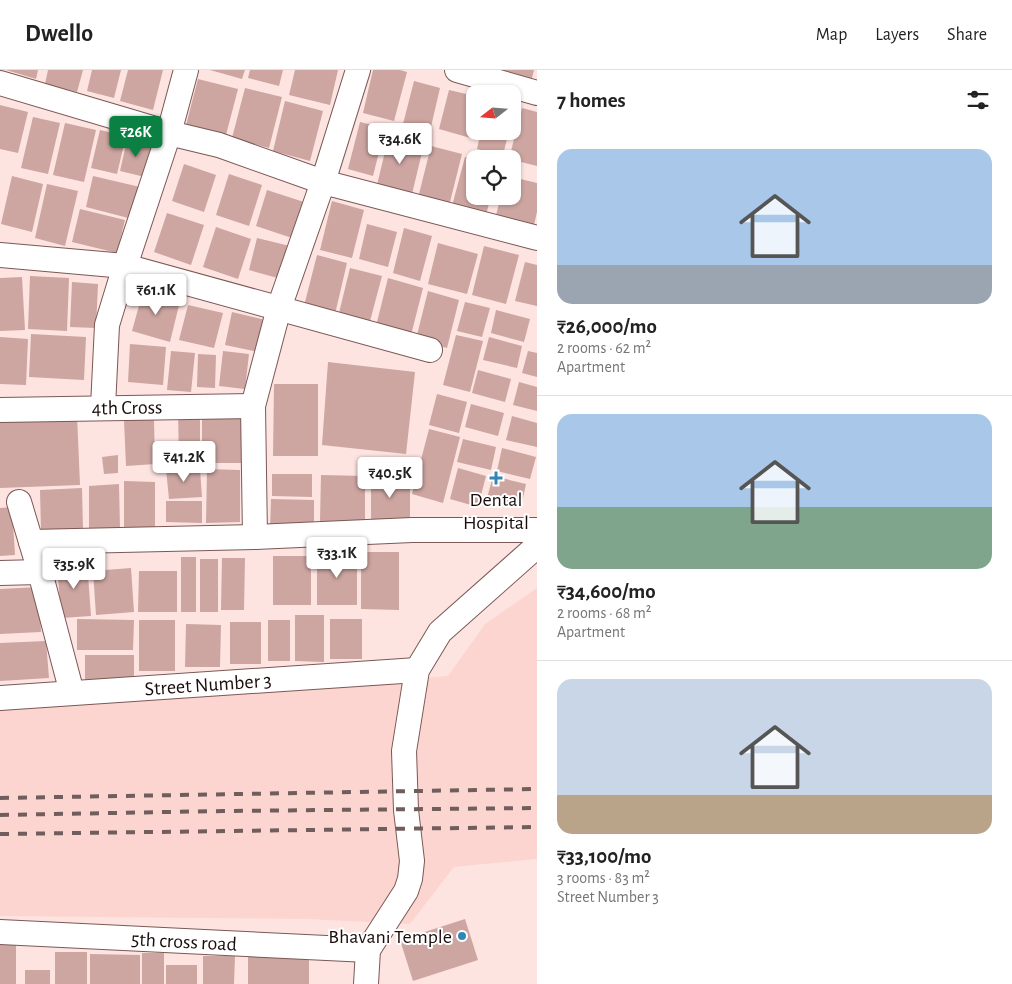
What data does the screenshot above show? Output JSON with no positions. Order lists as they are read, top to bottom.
{
  "streets": {
    "street": ["4th Cross", "Street Number 3", "5th cross road"]
  },
  "places": {
    "health": ["Dental Hospital"],
    "other": ["Bhavani Temple"]
  },
  "north": "left",
  "page": {
    "header": "Dwello",
    "nav": ["Map", "Layers", "Share"],
    "heading": "7 homes",
    "price": [
      "₹26K",
      "₹34.6K",
      "₹61.1K",
      "₹41.2K",
      "₹40.5K",
      "₹33.1K",
      "₹35.9K"
    ],
    "list": [
      {
        "name": "₹26,000/mo",
        "note": "2 rooms · 62 m² · Apartment"
      },
      {
        "name": "₹34,600/mo",
        "note": "2 rooms · 68 m² · Apartment"
      },
      {
        "name": "₹33,100/mo",
        "note": "3 rooms · 83 m² · Street Number 3"
      }
    ]
  }
}
